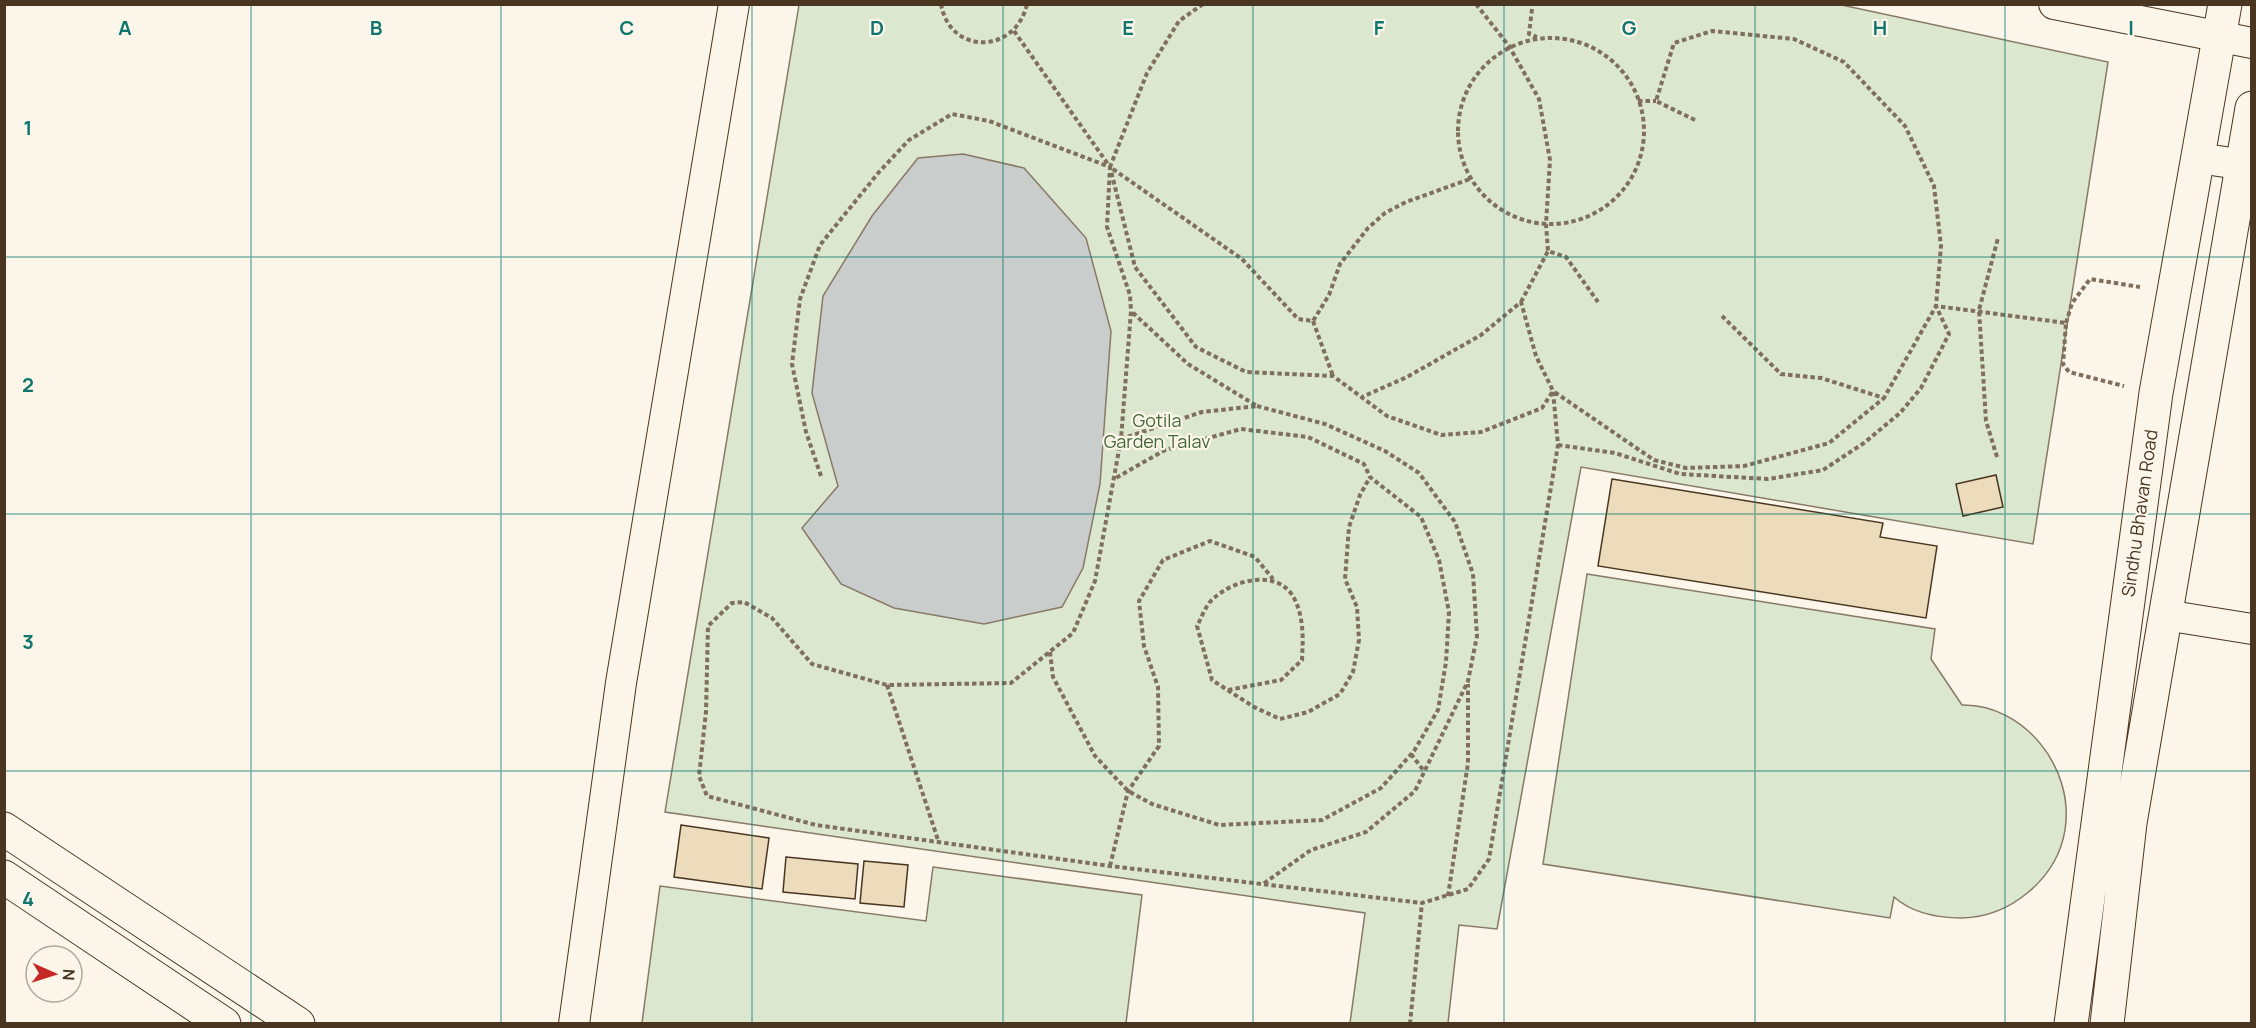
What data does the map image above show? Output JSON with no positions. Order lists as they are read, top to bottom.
{
  "streets": {
    "main road": ["Sindhu Bhavan Road"]
  },
  "parks": ["Gotila Garden Talav"],
  "north": "right",
  "grid": {
    "columns": [
      "A",
      "B",
      "C",
      "D",
      "E",
      "F",
      "G",
      "H",
      "I"
    ],
    "rows": [
      "1",
      "2",
      "3",
      "4"
    ]
  }
}
